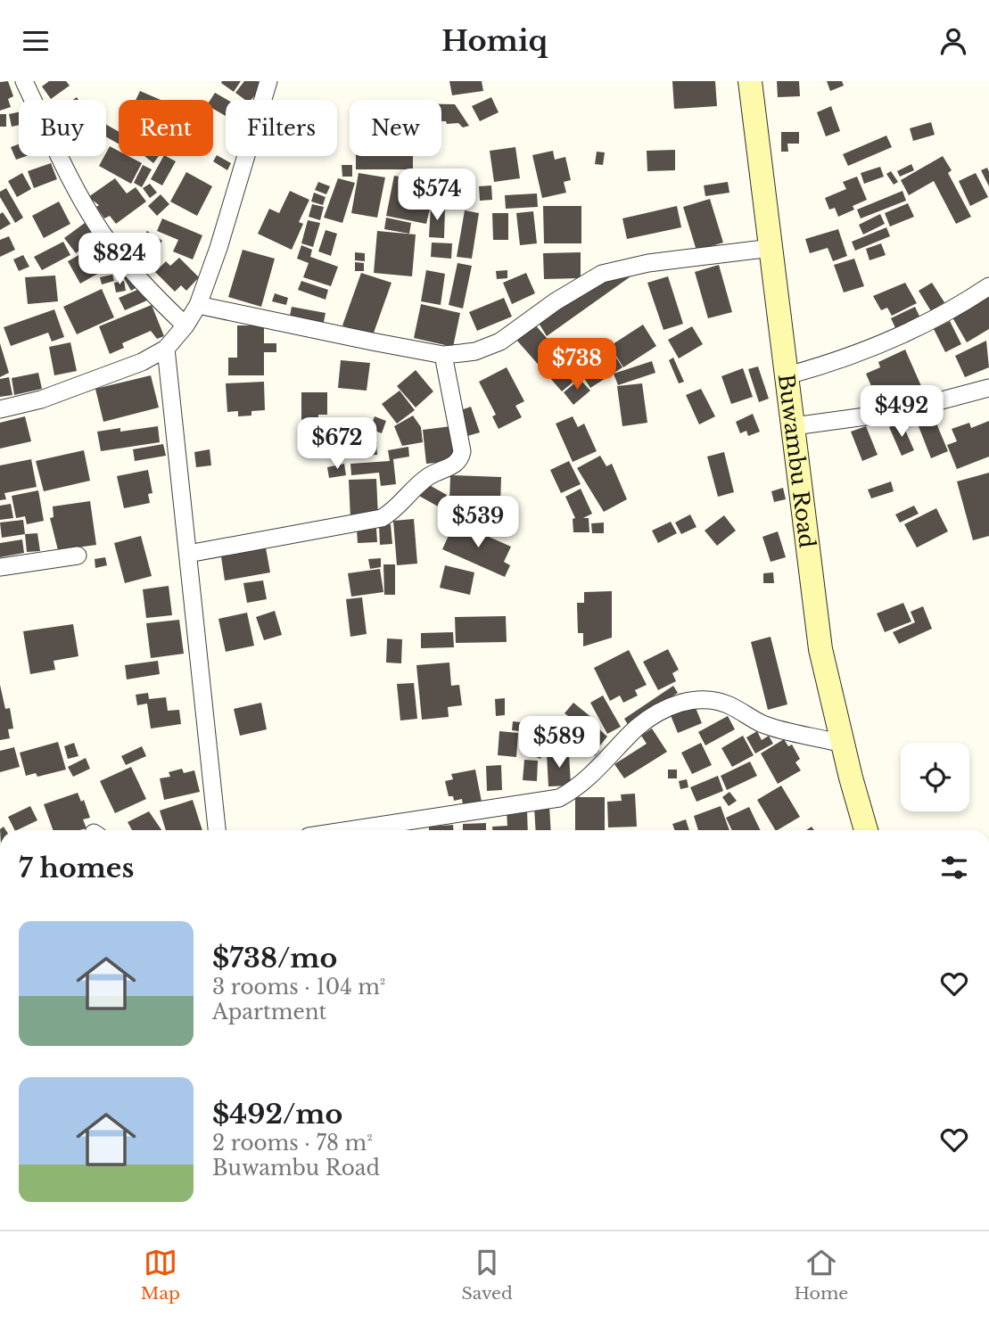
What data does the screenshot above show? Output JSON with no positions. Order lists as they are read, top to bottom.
{
  "streets": {
    "street": ["Buwambu Road"]
  },
  "page": {
    "header": "Homiq",
    "chip": [
      "Buy",
      "Rent",
      "Filters",
      "New"
    ],
    "price": [
      "$574",
      "$824",
      "$738",
      "$492",
      "$672",
      "$539",
      "$589"
    ],
    "heading": "7 homes",
    "list": [
      {
        "name": "$738/mo",
        "note": "3 rooms · 104 m² · Apartment"
      },
      {
        "name": "$492/mo",
        "note": "2 rooms · 78 m² · Buwambu Road"
      }
    ],
    "tabs": ["Map", "Saved", "Home"]
  }
}
